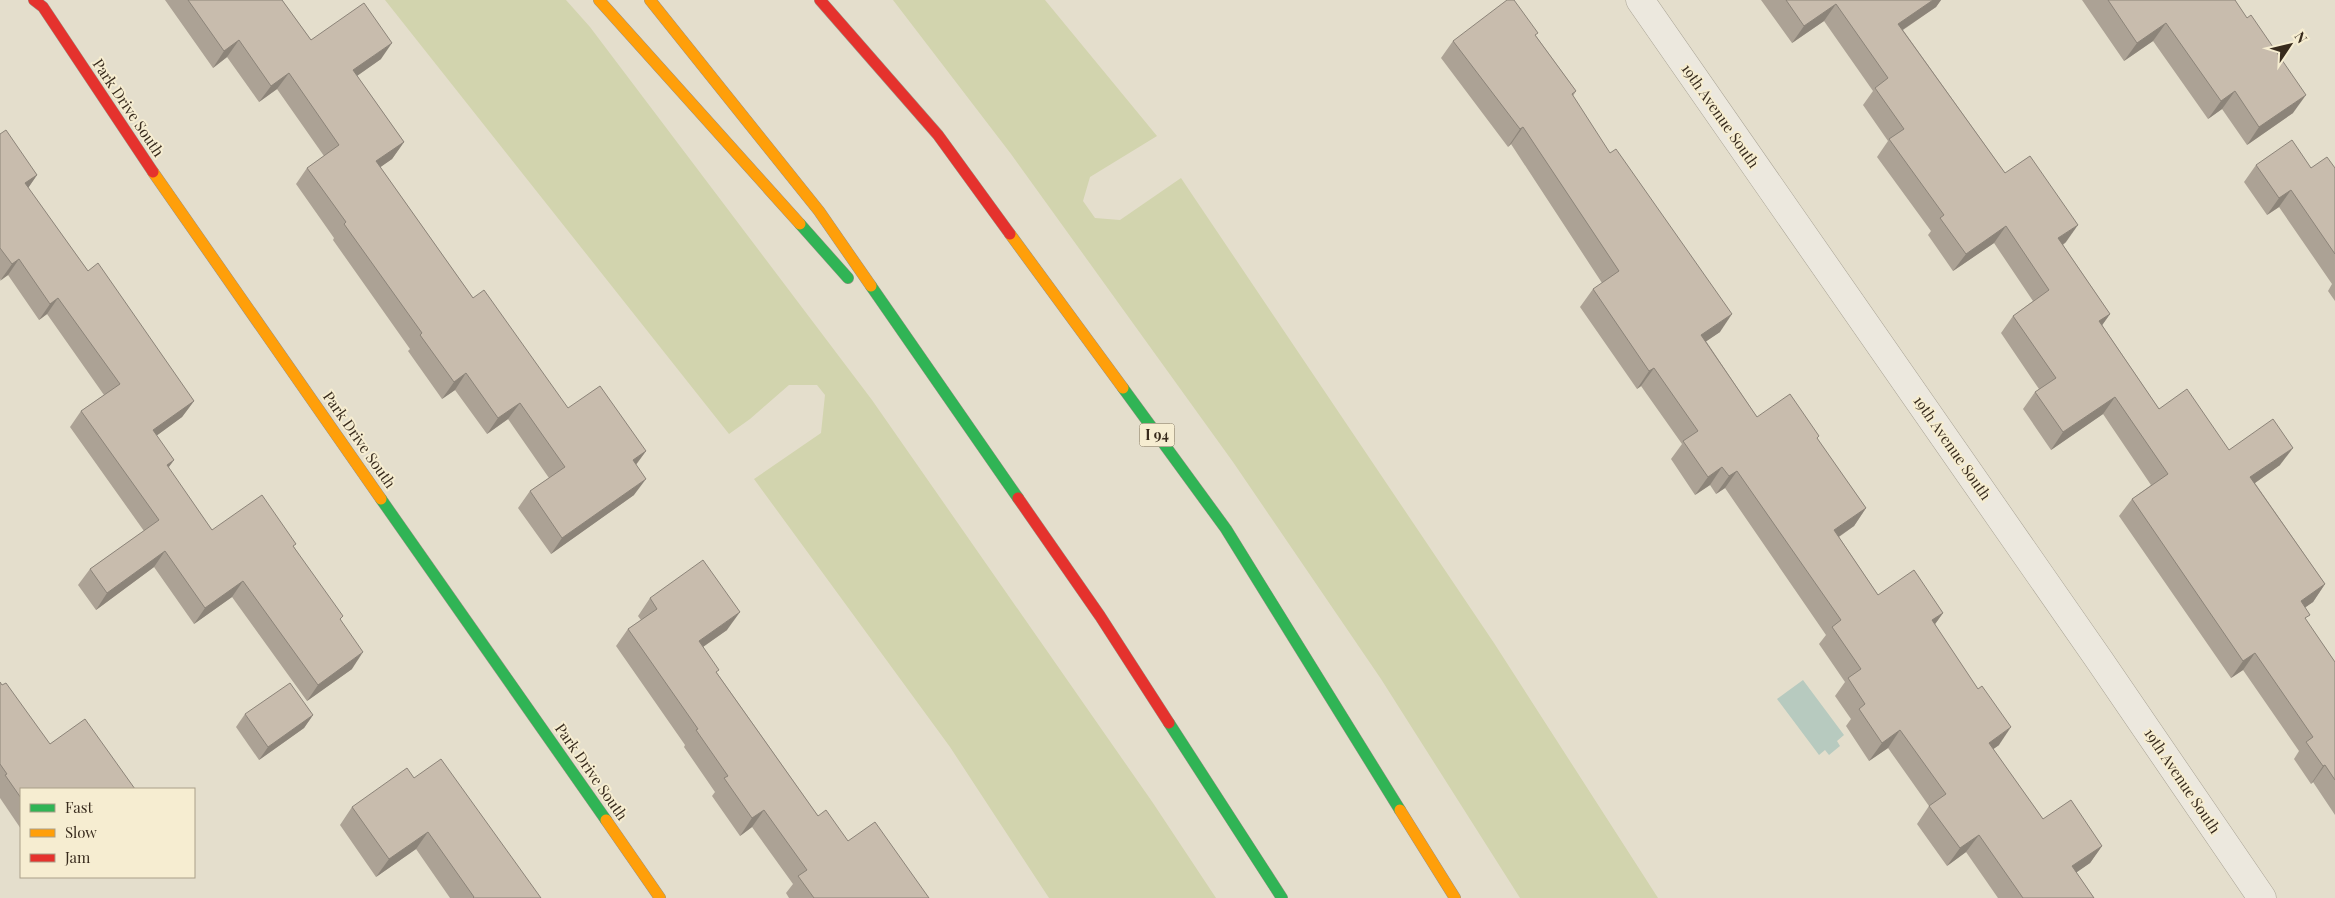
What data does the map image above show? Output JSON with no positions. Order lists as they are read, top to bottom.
{
  "streets": {
    "main road": ["Park Drive South", "I 94"],
    "street": ["19th Avenue South"]
  },
  "legend": ["Fast", "Slow", "Jam"],
  "north": "top right"
}
